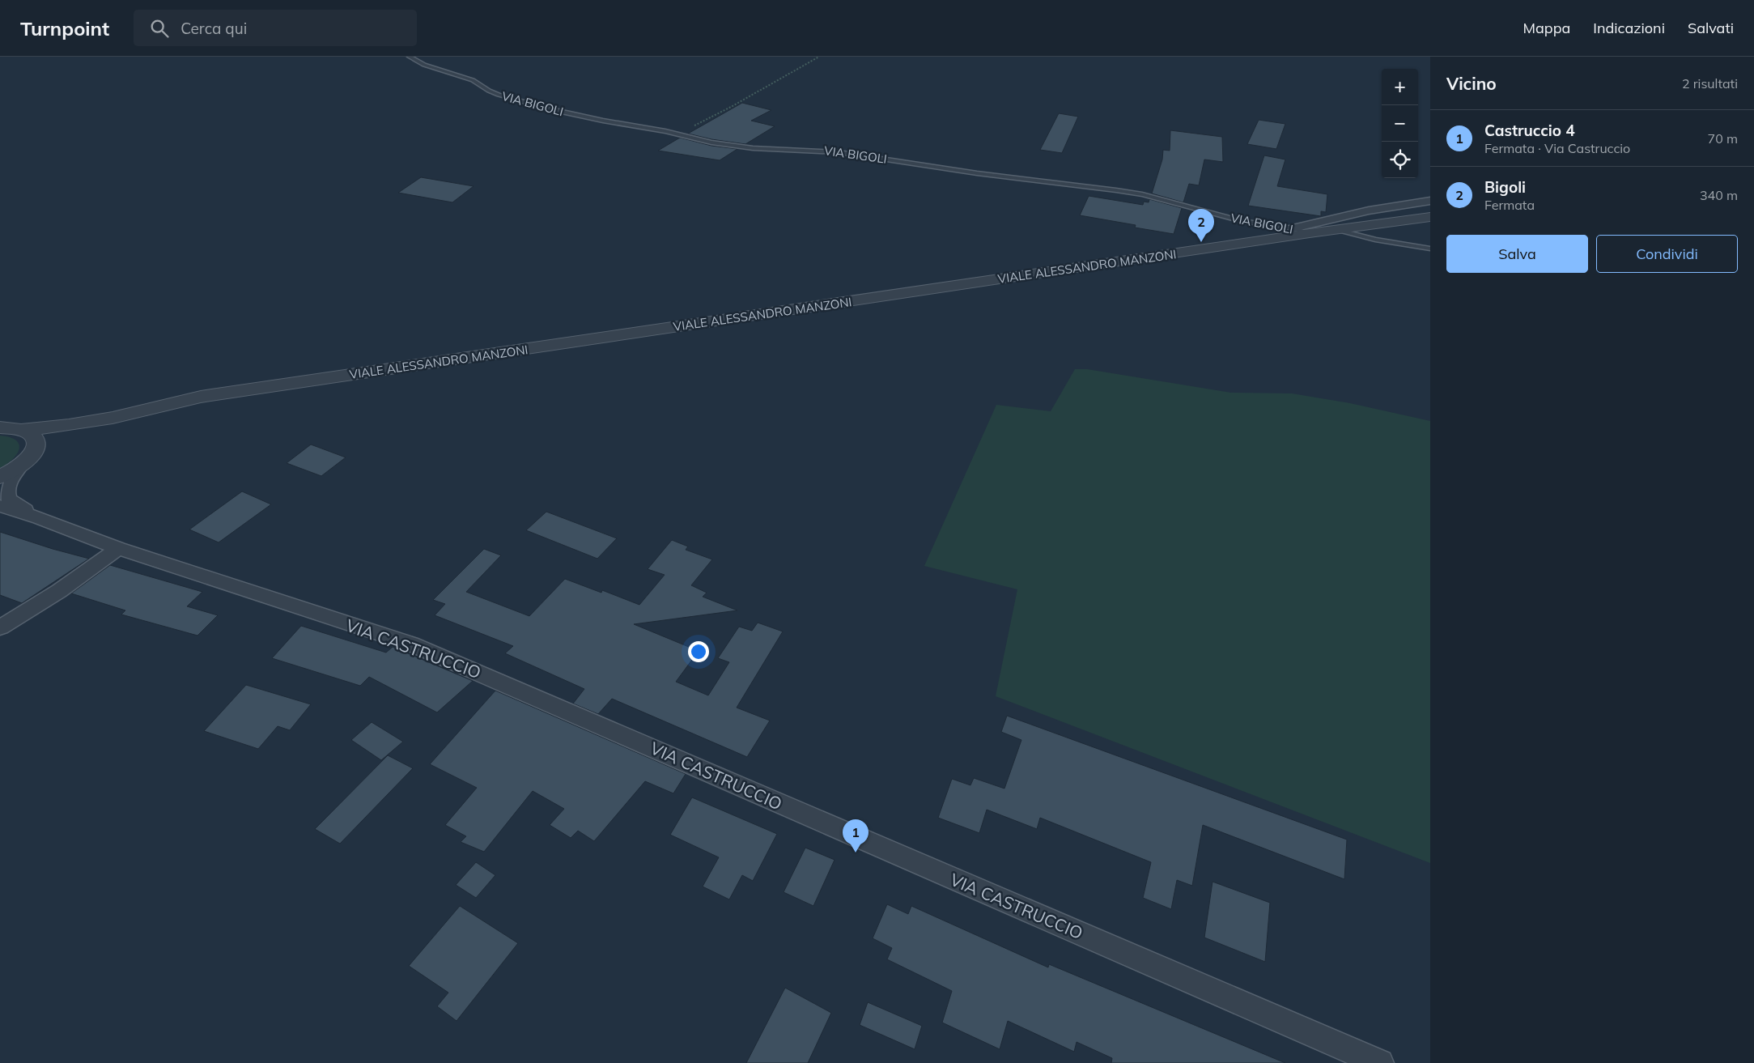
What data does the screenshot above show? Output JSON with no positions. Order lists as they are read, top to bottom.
{
  "streets": {
    "street": ["VIALE ALESSANDRO MANZONI", "VIA CASTRUCCIO"],
    "lane": ["VIA BIGOLI"]
  },
  "crossings": [
    ["VIA BIGOLI", "VIALE ALESSANDRO MANZONI"]
  ],
  "page": {
    "header": "Turnpoint",
    "search": "Cerca qui",
    "nav": ["Mappa", "Indicazioni", "Salvati"],
    "heading": ["Vicino", "2 risultati"],
    "map_buttons": ["+", "−"],
    "list": [
      {
        "mark": "1",
        "name": "Castruccio 4",
        "note": "Fermata · Via Castruccio",
        "value": "70 m"
      },
      {
        "mark": "2",
        "name": "Bigoli",
        "note": "Fermata",
        "value": "340 m"
      }
    ],
    "pins": ["2", "1"],
    "buttons": ["Salva", "Condividi"]
  }
}
